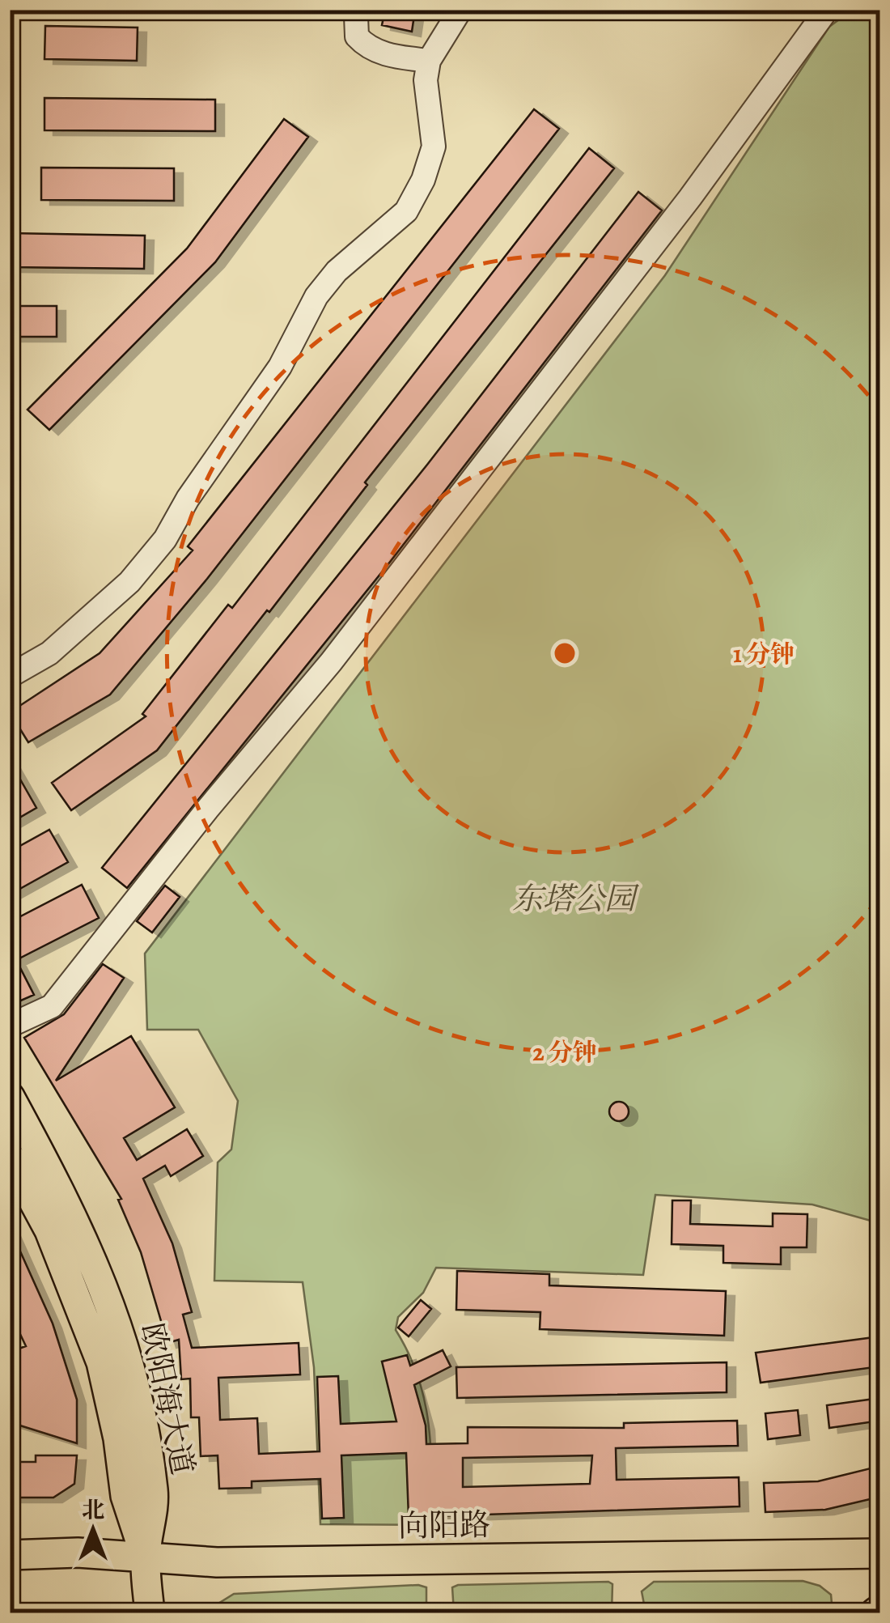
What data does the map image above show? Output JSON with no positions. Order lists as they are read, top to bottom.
{
  "streets": {
    "main road": ["欧阳海大道", "向阳路"]
  },
  "crossings": [
    ["欧阳海大道", "向阳路"]
  ],
  "parks": ["东塔公园"],
  "north": "top",
  "rings": ["1 分钟", "2 分钟"]
}
